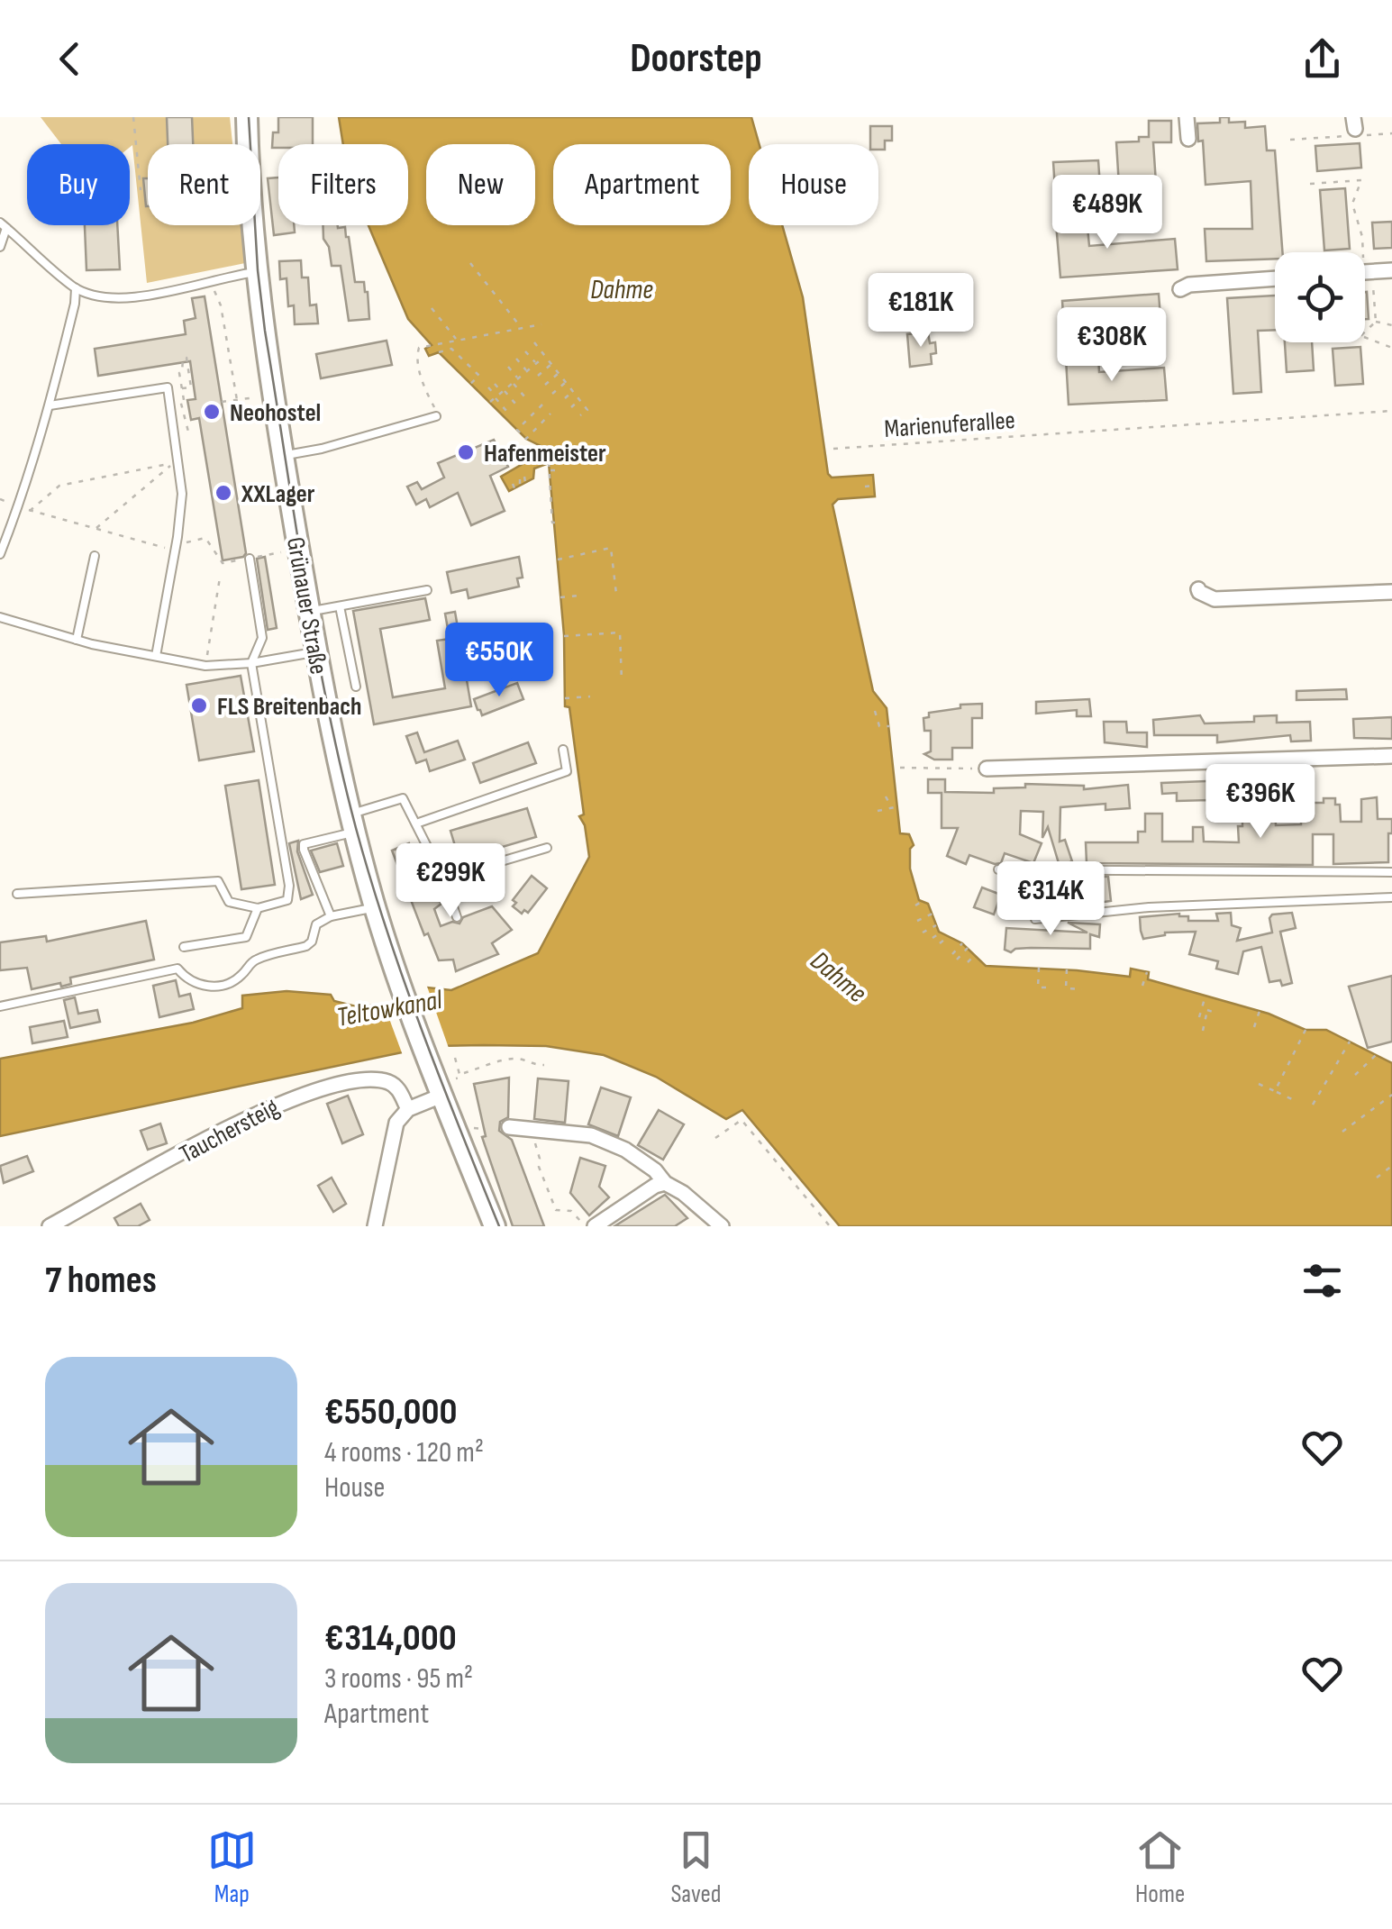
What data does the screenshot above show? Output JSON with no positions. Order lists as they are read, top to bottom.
{
  "streets": {
    "main road": ["Grünauer Straße"],
    "street": ["Tauchersteig"],
    "path": ["Marienuferallee"]
  },
  "water": ["Dahme", "Teltowkanal"],
  "places": [
    "Neohostel",
    "Hafenmeister",
    "XXLager",
    "FLS Breitenbach"
  ],
  "page": {
    "header": "Doorstep",
    "chip": [
      "Buy",
      "Rent",
      "Filters",
      "New",
      "Apartment",
      "House"
    ],
    "price": [
      "€489K",
      "€181K",
      "€308K",
      "€550K",
      "€396K",
      "€299K",
      "€314K"
    ],
    "heading": "7 homes",
    "list": [
      {
        "name": "€550,000",
        "note": "4 rooms · 120 m² · House"
      },
      {
        "name": "€314,000",
        "note": "3 rooms · 95 m² · Apartment"
      }
    ],
    "tabs": ["Map", "Saved", "Home"]
  }
}
